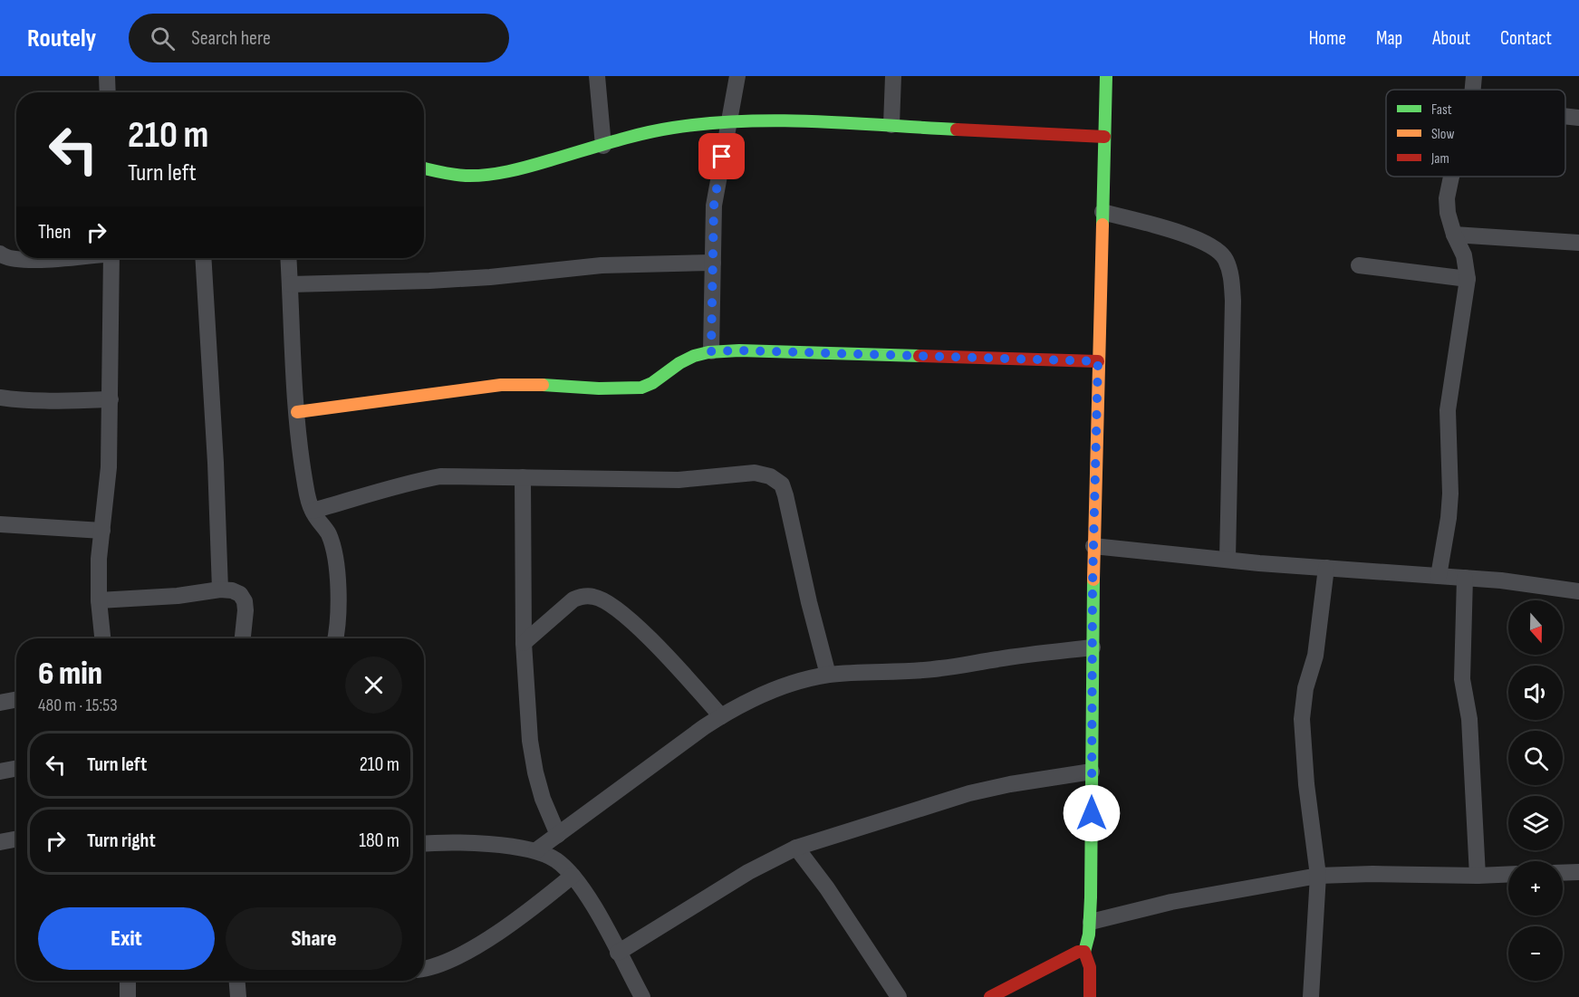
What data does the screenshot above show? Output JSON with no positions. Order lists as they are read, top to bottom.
{
  "legend": ["Fast", "Slow", "Jam"],
  "north": "bottom",
  "page": {
    "header": "Routely",
    "search": "Search here",
    "nav": [
      "Home",
      "Map",
      "About",
      "Contact"
    ],
    "turn": ["210 m", "Turn left"],
    "then": "Then",
    "map_buttons": ["+", "−"],
    "heading": ["6 min", "480 m · 15:53"],
    "list": [
      {
        "name": "Turn left",
        "value": "210 m"
      },
      {
        "name": "Turn right",
        "value": "180 m"
      }
    ],
    "buttons": ["Exit", "Share"]
  }
}
